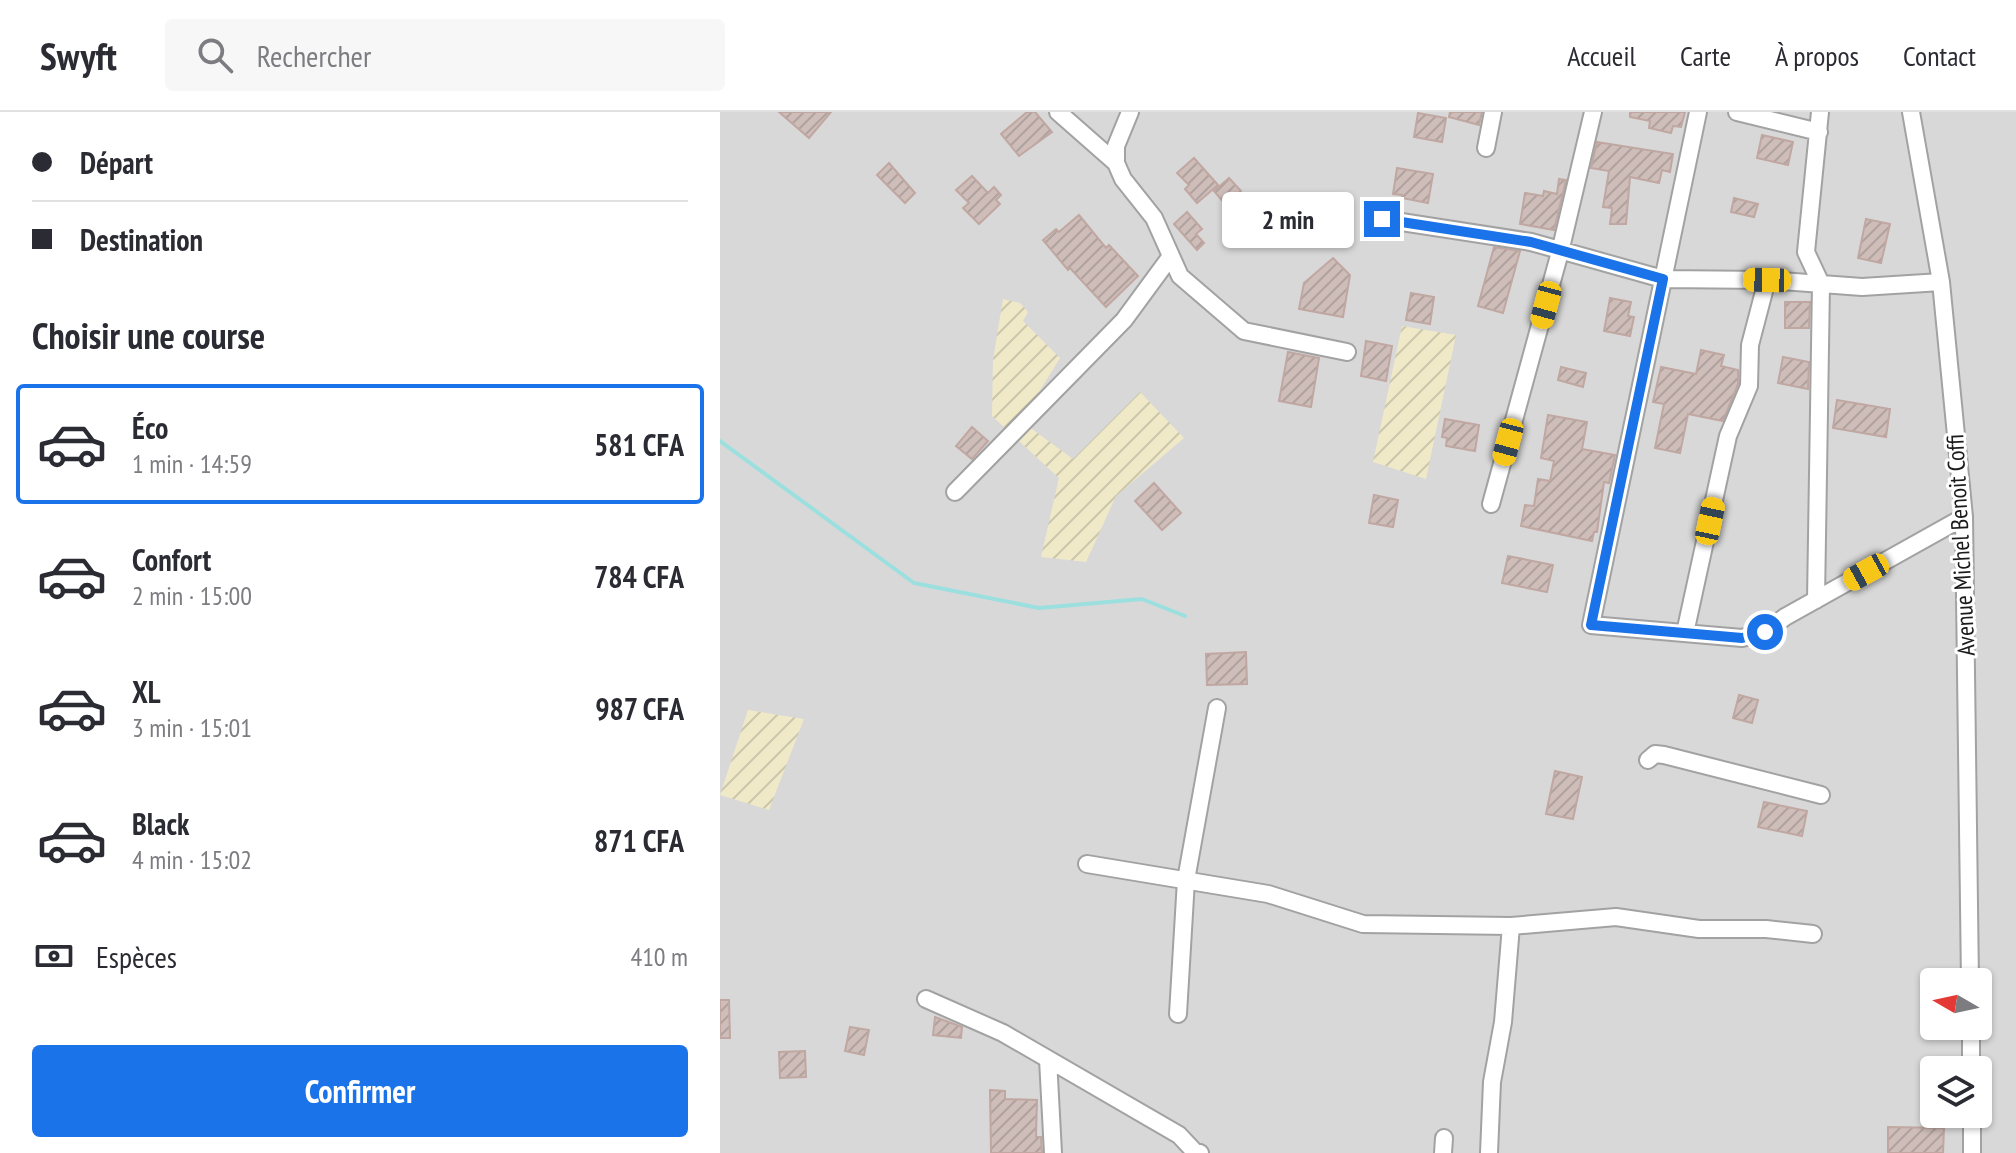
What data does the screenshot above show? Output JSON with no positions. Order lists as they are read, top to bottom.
{
  "streets": {
    "street": ["Avenue Michel Benoit Coffi"]
  },
  "north": "left",
  "page": {
    "header": "Swyft",
    "search": "Rechercher",
    "nav": [
      "Accueil",
      "Carte",
      "À propos",
      "Contact"
    ],
    "banner": ["Départ", "Destination"],
    "bubble": "2 min",
    "heading": "Choisir une course",
    "list": [
      {
        "name": "Éco",
        "note": "1 min · 14:59",
        "value": "581 CFA"
      },
      {
        "name": "Confort",
        "note": "2 min · 15:00",
        "value": "784 CFA"
      },
      {
        "name": "XL",
        "note": "3 min · 15:01",
        "value": "987 CFA"
      },
      {
        "name": "Black",
        "note": "4 min · 15:02",
        "value": "871 CFA"
      }
    ],
    "pay": ["Espèces", "410 m"],
    "buttons": "Confirmer"
  }
}
